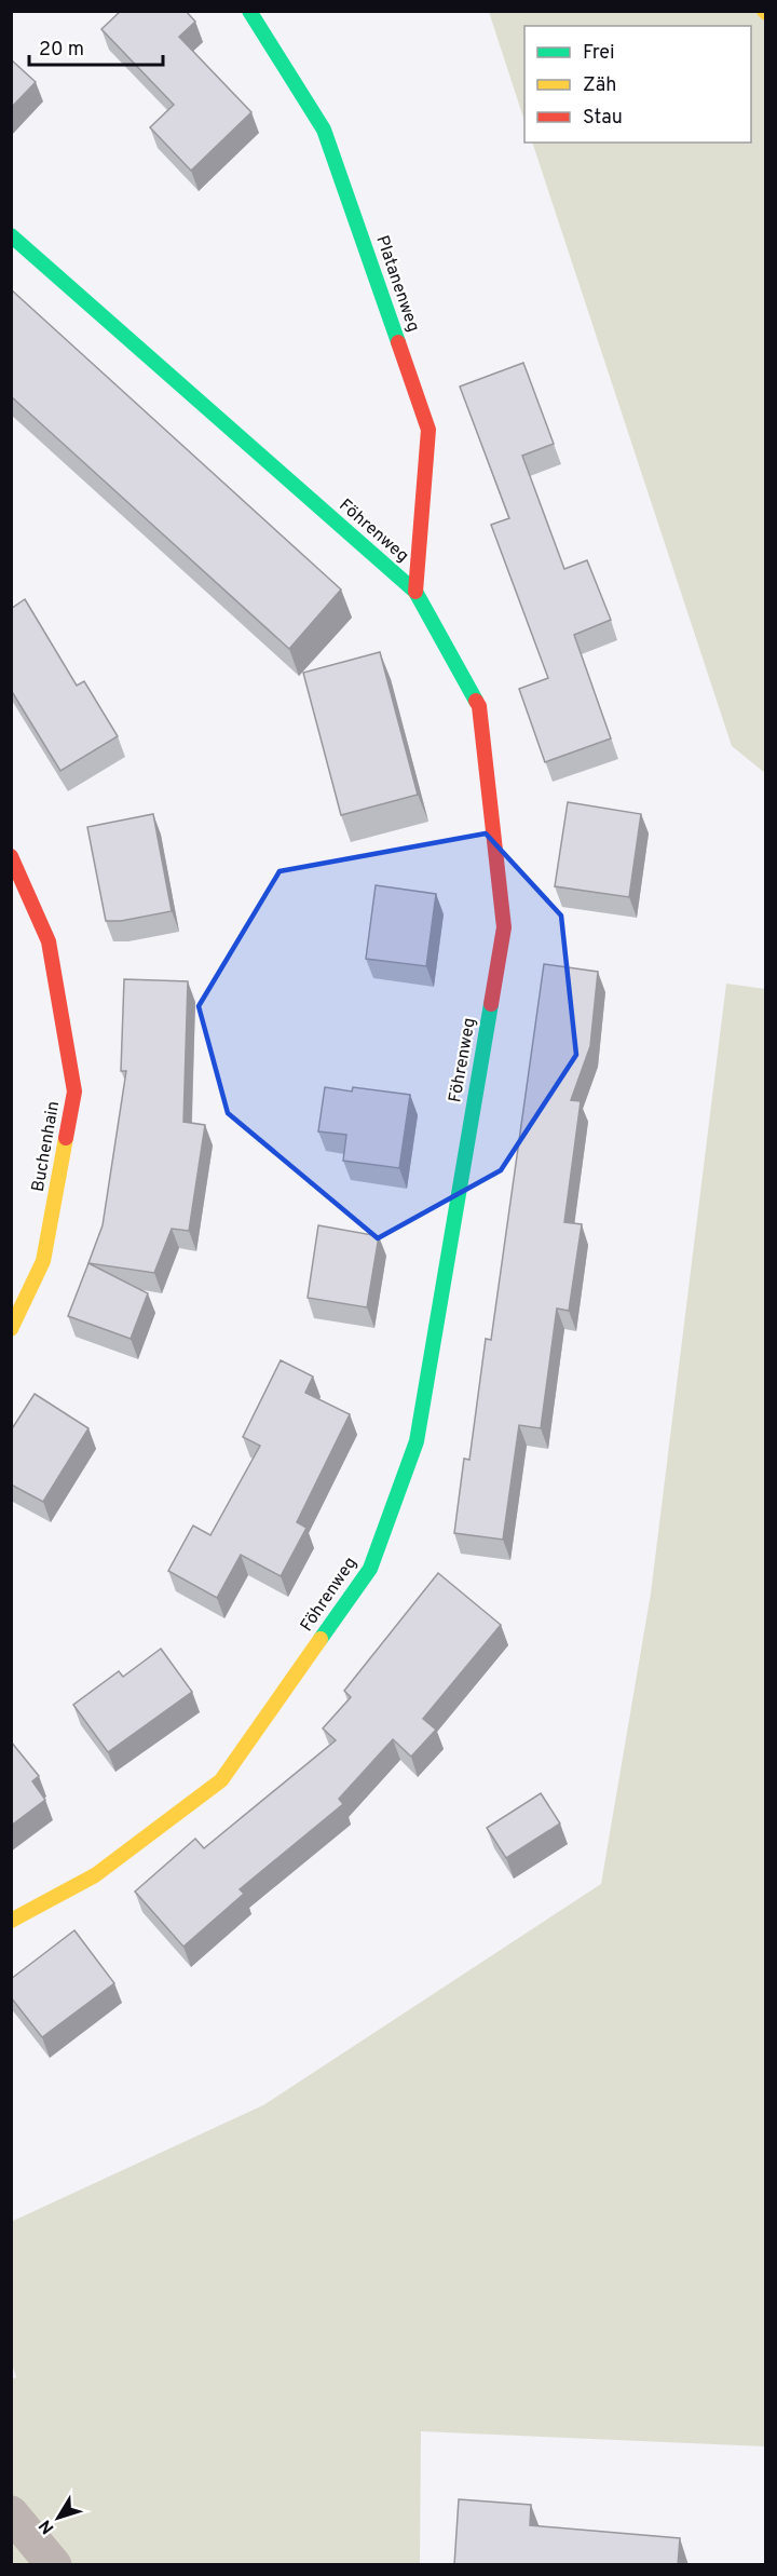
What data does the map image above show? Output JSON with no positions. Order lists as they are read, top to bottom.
{
  "streets": {
    "street": ["Platanenweg", "Föhrenweg", "Buchenhain"]
  },
  "crossings": [
    ["Platanenweg", "Föhrenweg"]
  ],
  "legend": ["Frei", "Zäh", "Stau"],
  "scale_bar": "20 m",
  "north": "bottom left"
}
